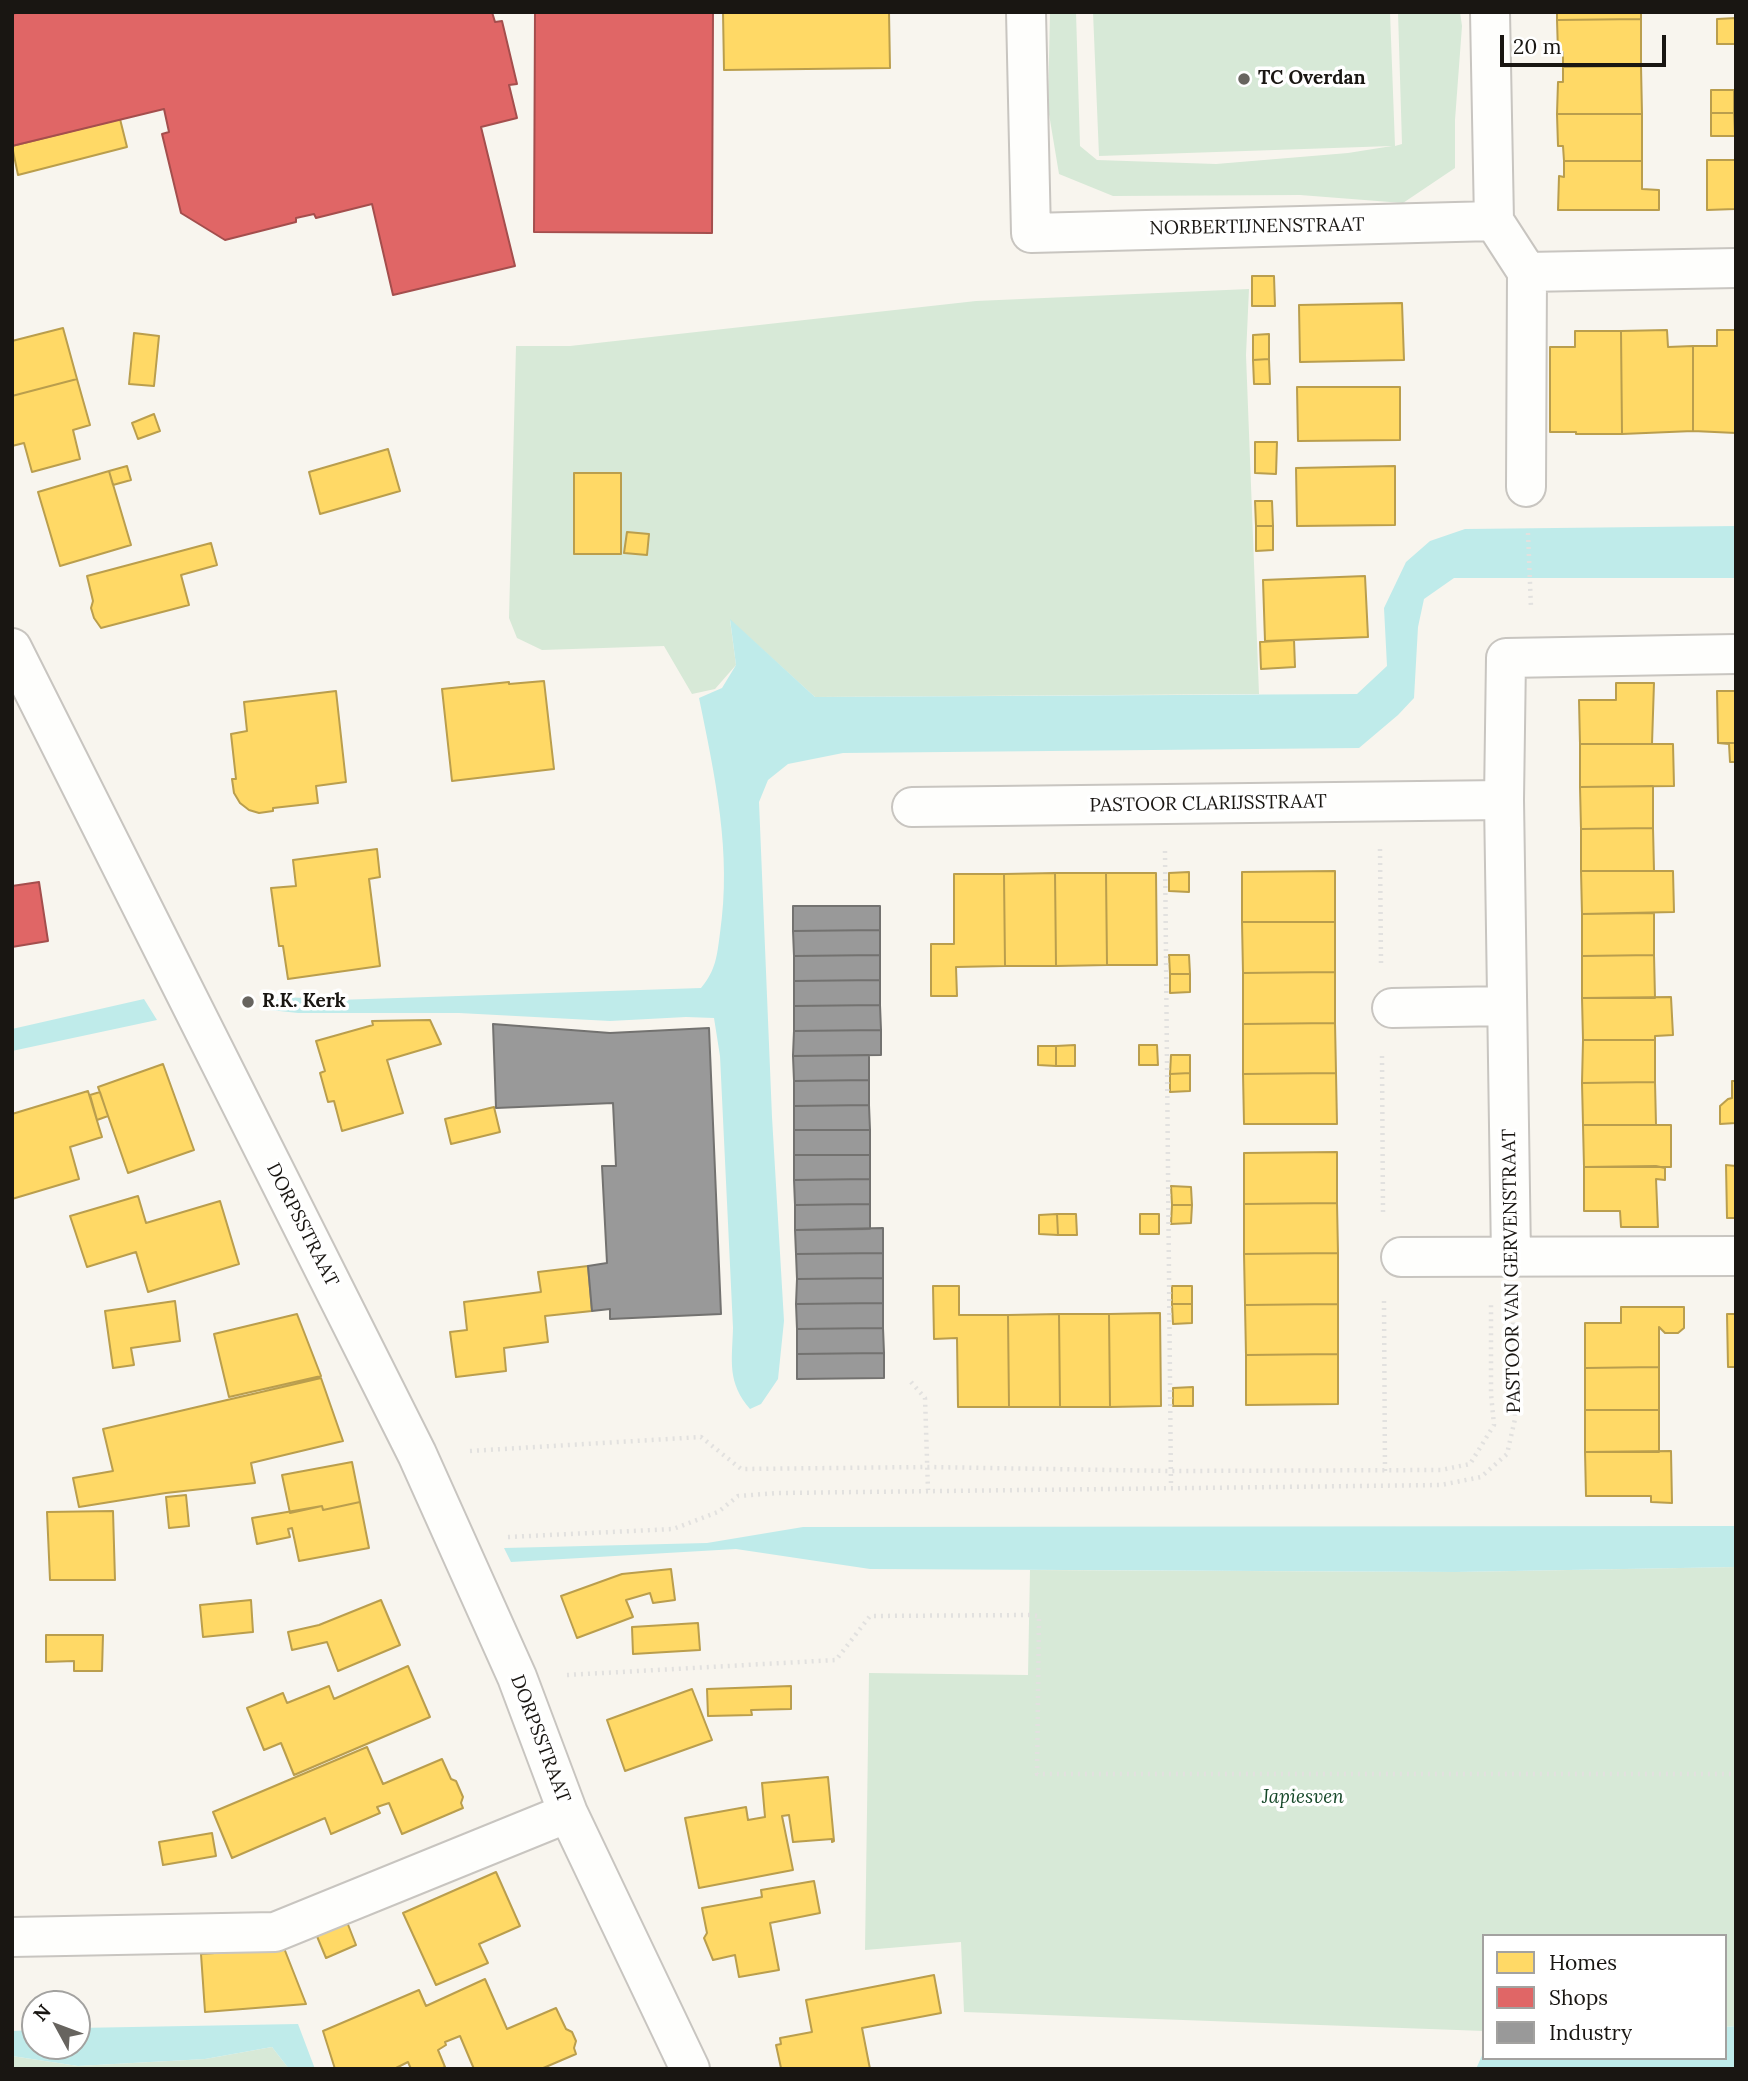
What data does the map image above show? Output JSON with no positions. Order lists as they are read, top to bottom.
{
  "streets": {
    "street": [
      "NORBERTIJNENSTRAAT",
      "PASTOOR CLARIJSSTRAAT",
      "DORPSSTRAAT",
      "PASTOOR VAN GERVENSTRAAT"
    ]
  },
  "crossings": [
    ["PASTOOR CLARIJSSTRAAT", "PASTOOR VAN GERVENSTRAAT"],
    ["DORPSSTRAAT", "PASTOOR VAN GERVENSTRAAT"]
  ],
  "parks": ["Japiesven"],
  "places": ["TC Overdan", "R.K. Kerk"],
  "legend": ["Homes", "Shops", "Industry"],
  "scale_bar": "20 m",
  "north": "top left"
}
